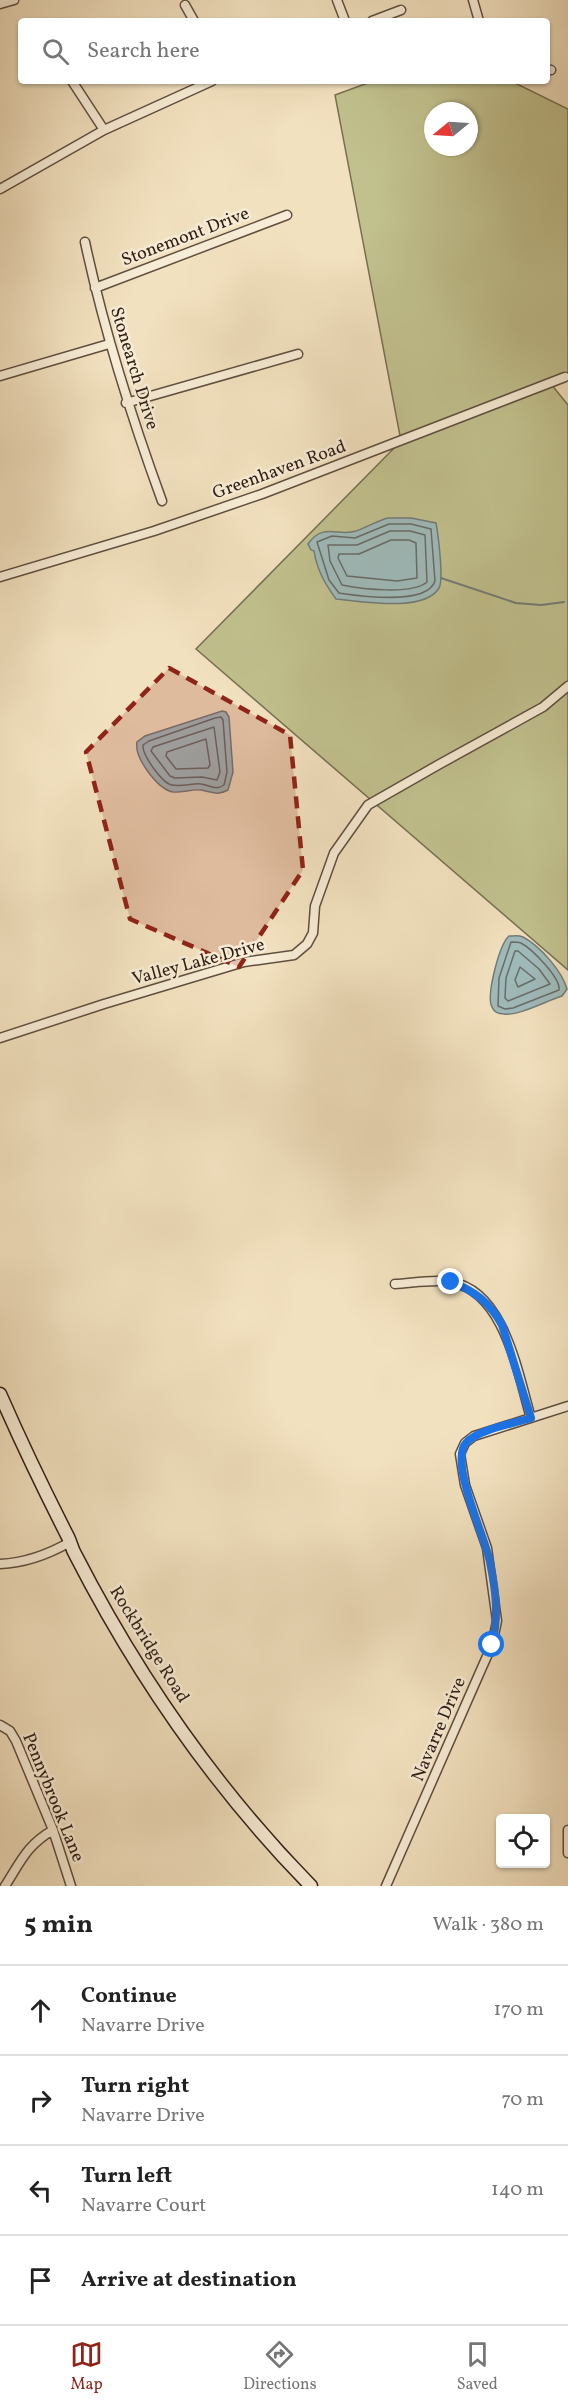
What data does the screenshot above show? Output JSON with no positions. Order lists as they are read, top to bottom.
{
  "streets": {
    "main road": ["Rockbridge Road"],
    "street": [
      "Stonemont Drive",
      "Stonearch Drive",
      "Greenhaven Road",
      "Valley Lake Drive",
      "Navarre Drive",
      "Pennybrook Lane"
    ]
  },
  "crossings": [
    ["Stonemont Drive", "Stonearch Drive"]
  ],
  "north": "left",
  "page": {
    "search": "Search here",
    "heading": ["5 min", "Walk · 380 m"],
    "list": [
      ["Continue", "Navarre Drive", "170 m"],
      ["Turn right", "Navarre Drive", "70 m"],
      ["Turn left", "Navarre Court", "140 m"],
      "Arrive at destination"
    ],
    "nav": ["Map", "Directions", "Saved"]
  }
}
